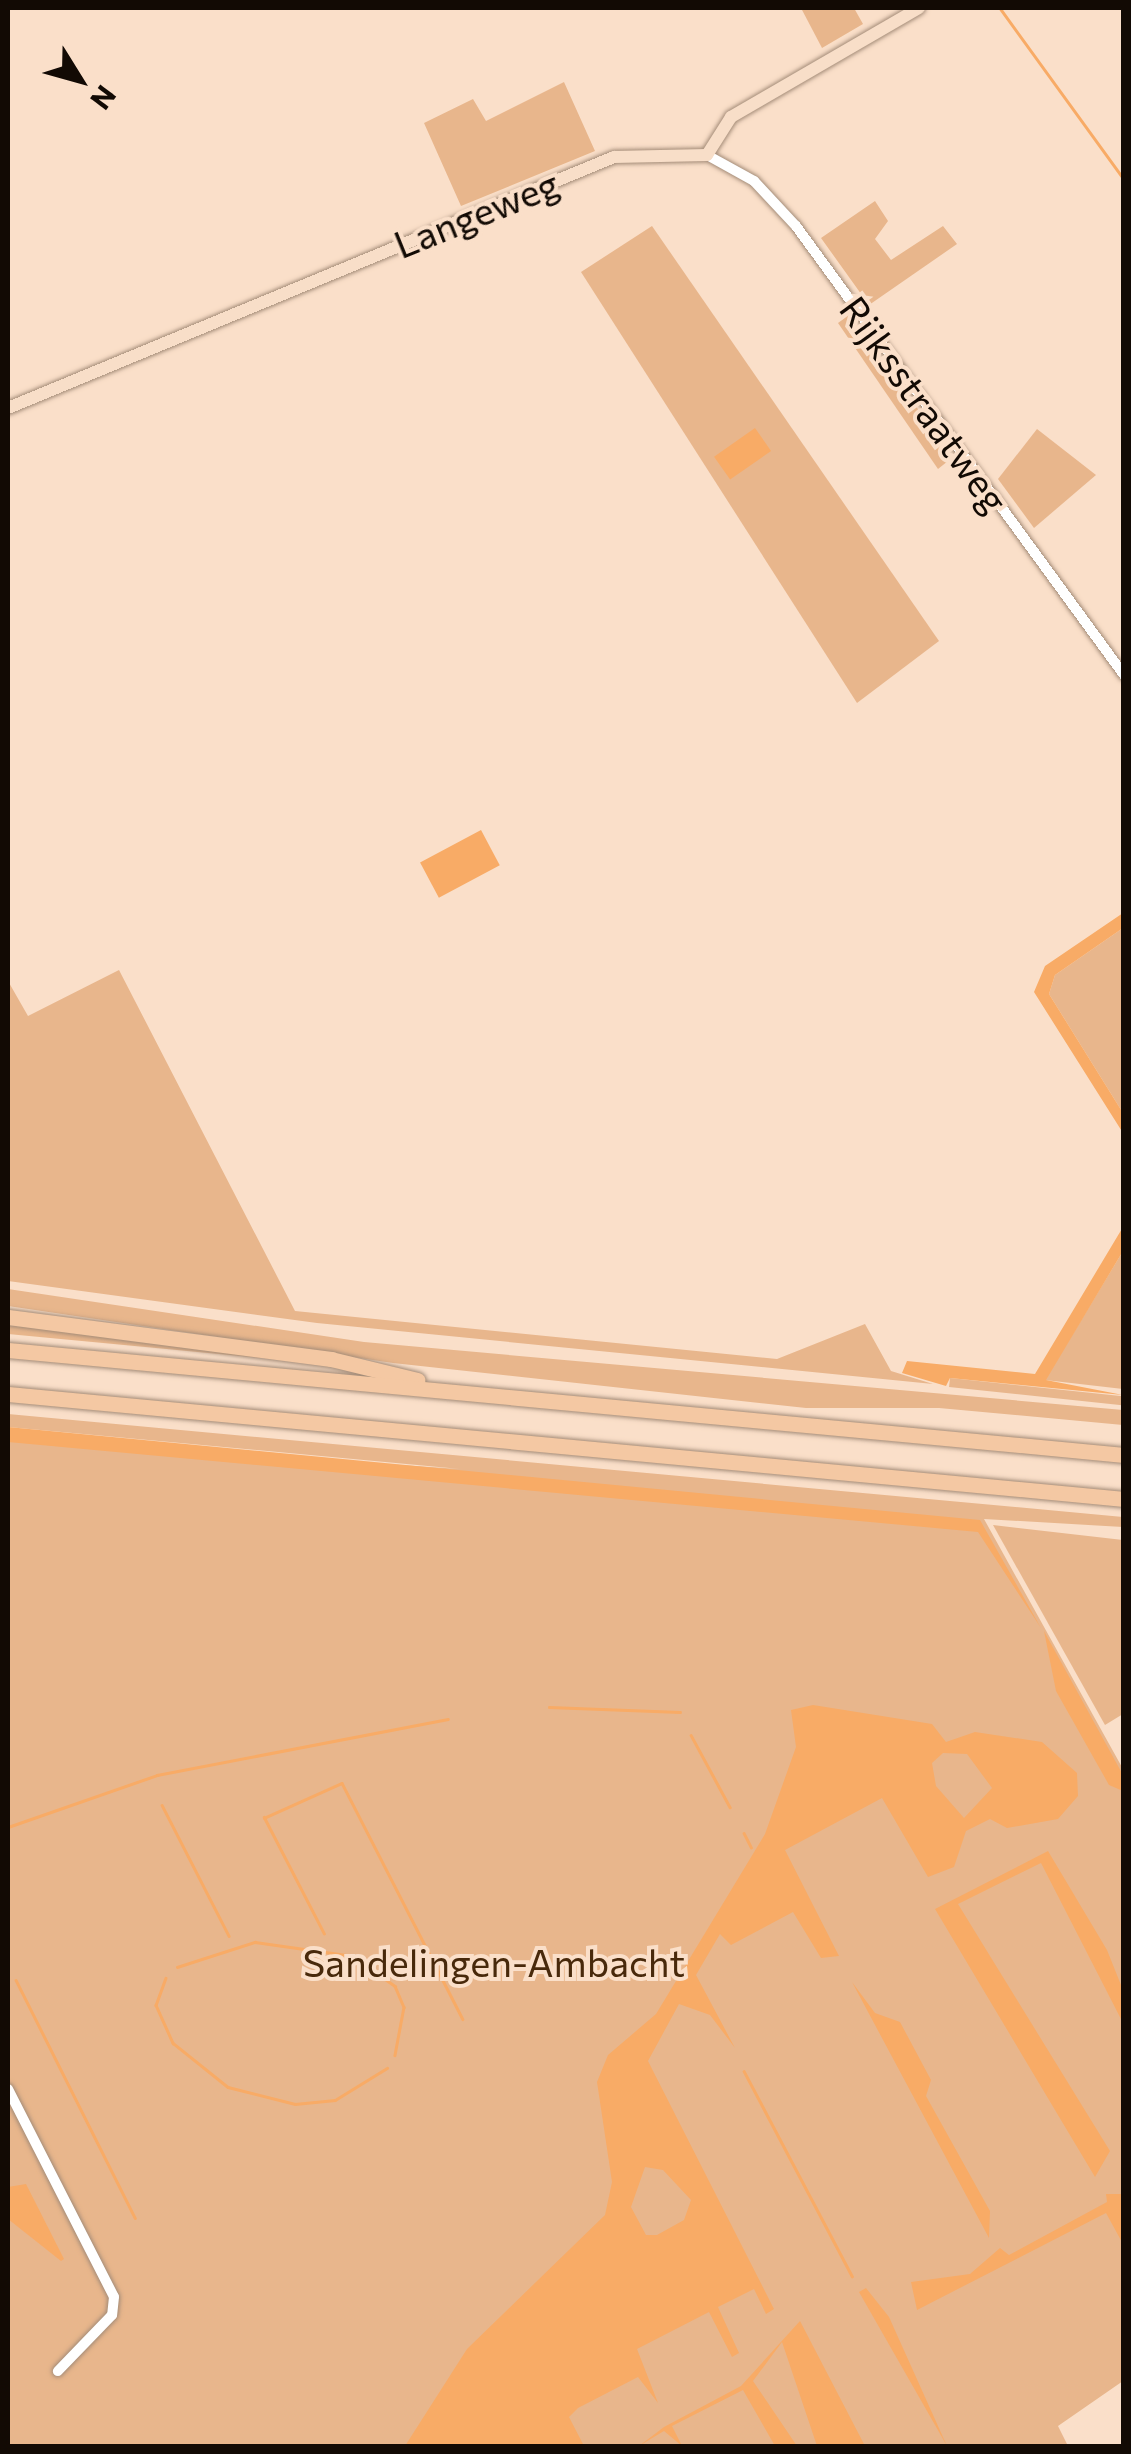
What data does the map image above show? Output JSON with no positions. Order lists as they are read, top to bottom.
{
  "streets": {
    "main road": ["Langeweg"],
    "street": ["Rijksstraatweg"]
  },
  "crossings": [
    ["Langeweg", "Rijksstraatweg"]
  ],
  "parks": ["Sandelingen-Ambacht"],
  "north": "bottom right"
}
